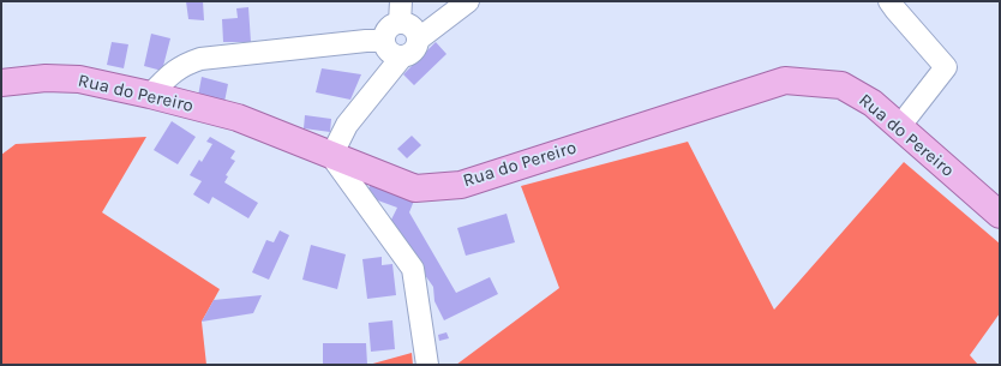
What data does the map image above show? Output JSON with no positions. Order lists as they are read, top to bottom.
{
  "streets": {
    "main road": ["Rua do Pereiro"]
  }
}
